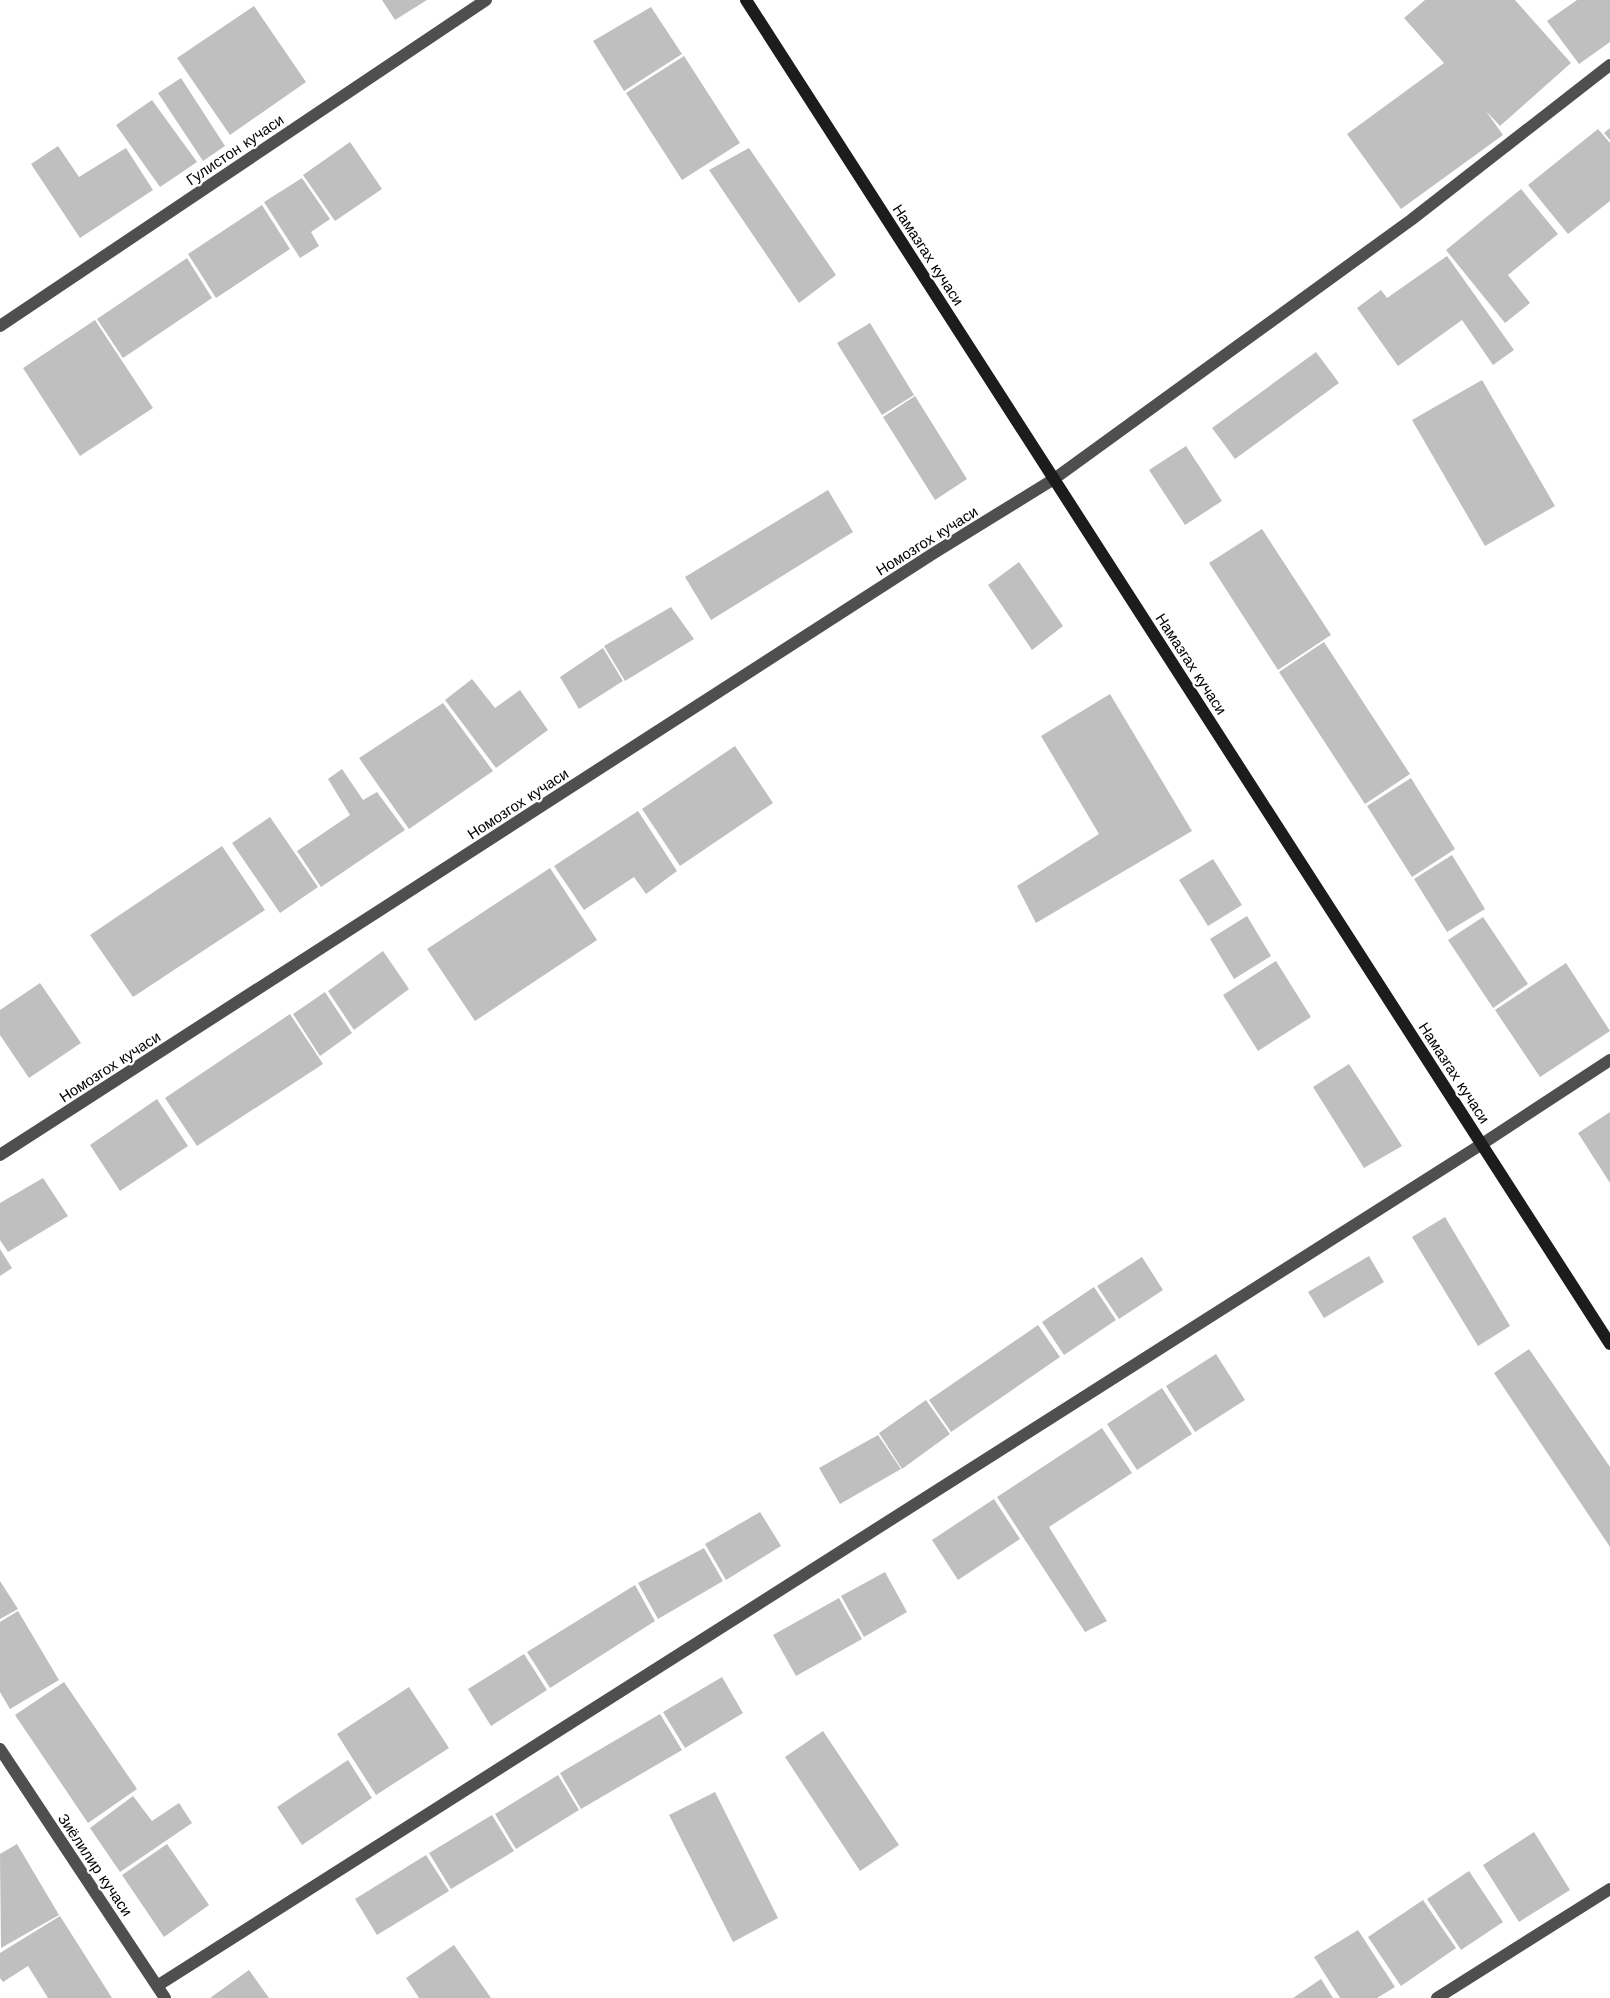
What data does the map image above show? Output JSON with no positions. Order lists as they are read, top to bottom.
{
  "streets": {
    "street": [
      "Гулистон кучаси",
      "Намазгах кучаси",
      "Номозгох кучаси",
      "Зиёлилир кучаси"
    ]
  },
  "crossings": [
    ["Намазгах кучаси", "Номозгох кучаси"]
  ]
}
